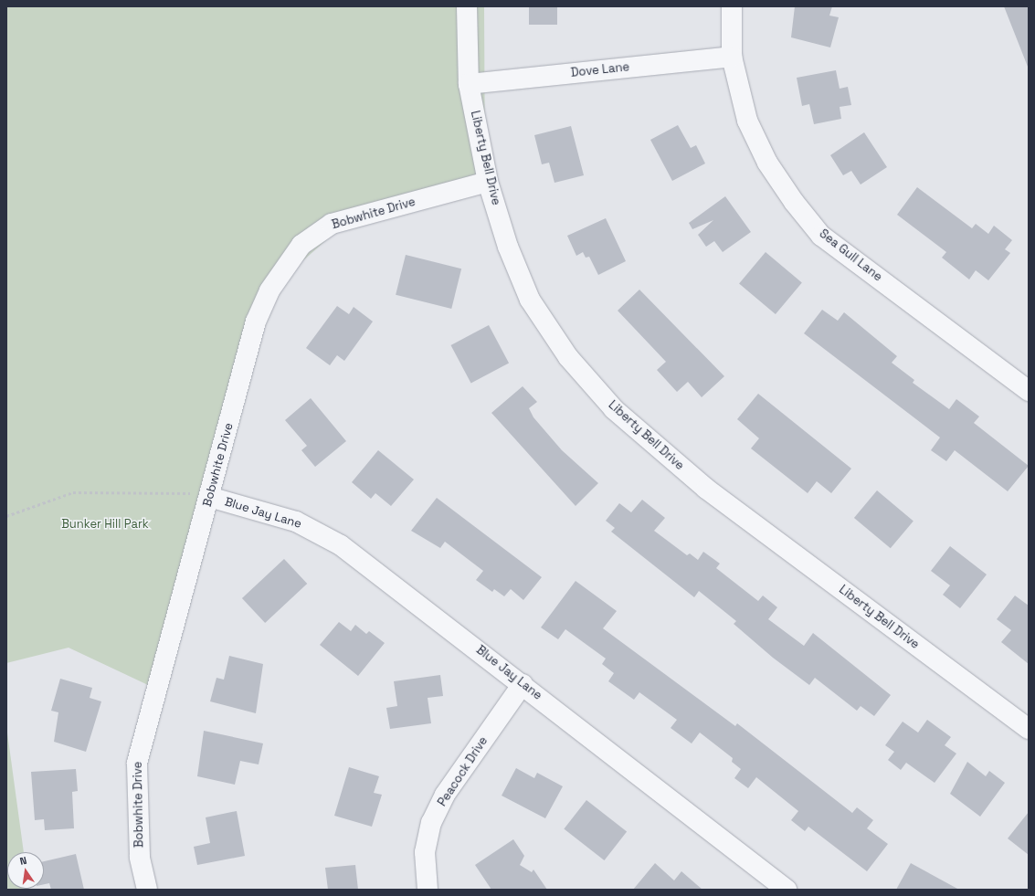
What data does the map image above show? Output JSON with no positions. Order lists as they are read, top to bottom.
{
  "streets": {
    "street": [
      "Dove Lane",
      "Liberty Bell Drive",
      "Bobwhite Drive",
      "Sea Gull Lane",
      "Blue Jay Lane",
      "Peacock Drive"
    ]
  },
  "crossings": [
    ["Dove Lane", "Liberty Bell Drive"],
    ["Dove Lane", "Sea Gull Lane"],
    ["Liberty Bell Drive", "Bobwhite Drive"],
    ["Bobwhite Drive", "Blue Jay Lane"],
    ["Blue Jay Lane", "Peacock Drive"]
  ],
  "parks": ["Bunker Hill Park"],
  "north": "top"
}
